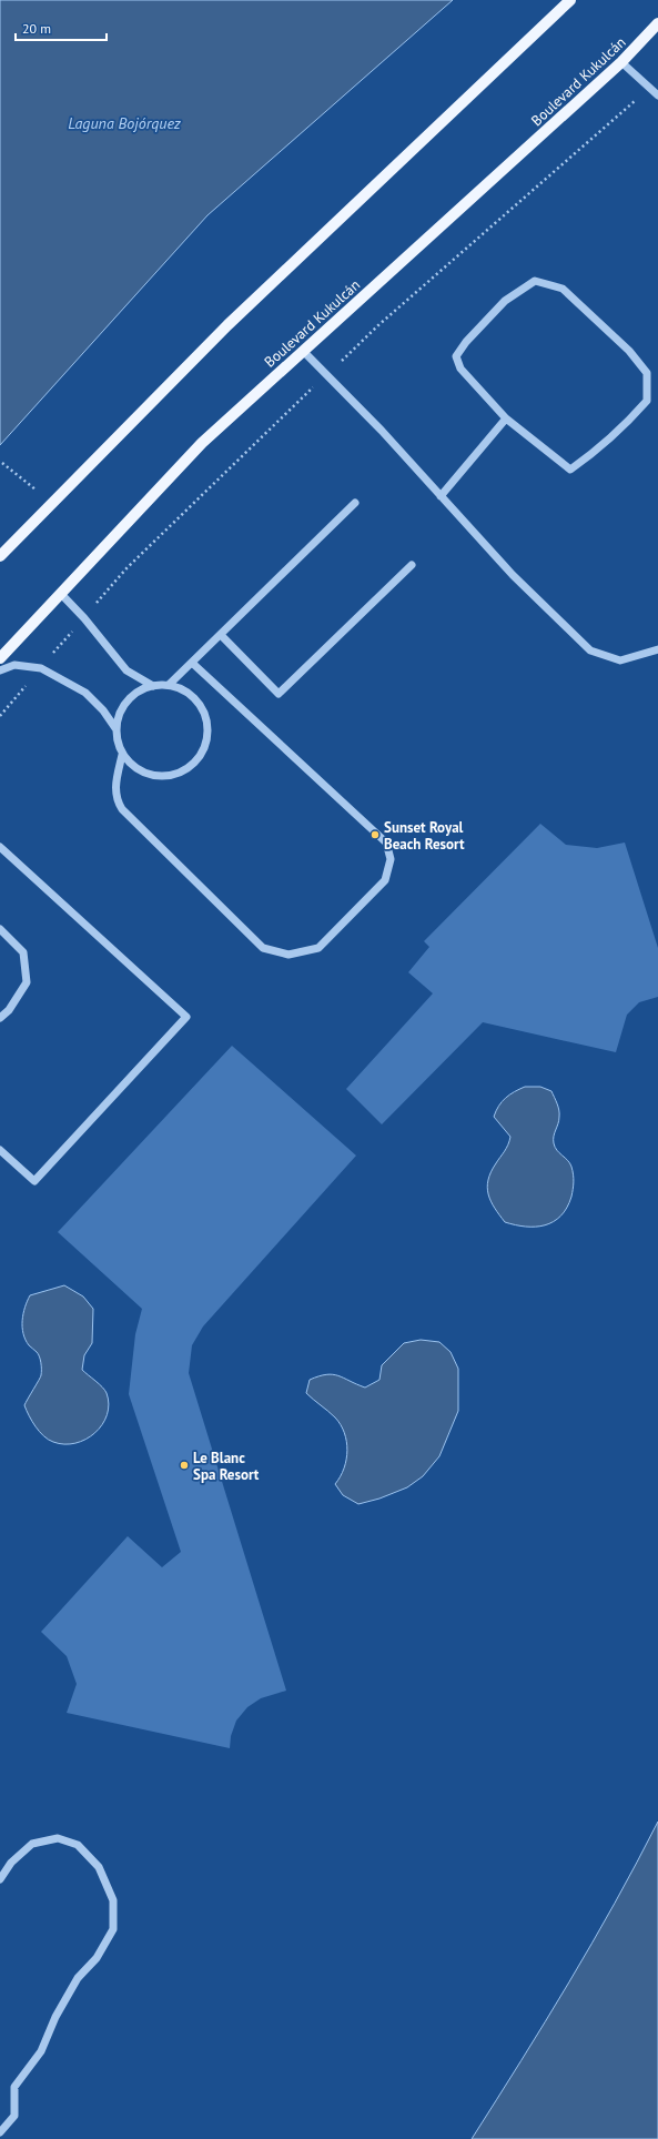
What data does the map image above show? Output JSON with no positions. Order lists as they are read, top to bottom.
{
  "streets": {
    "main road": ["Boulevard Kukulcán"]
  },
  "water": ["Laguna Bojórquez"],
  "places": ["Sunset Royal Beach Resort", "Le Blanc Spa Resort"],
  "scale_bar": "20 m"
}
